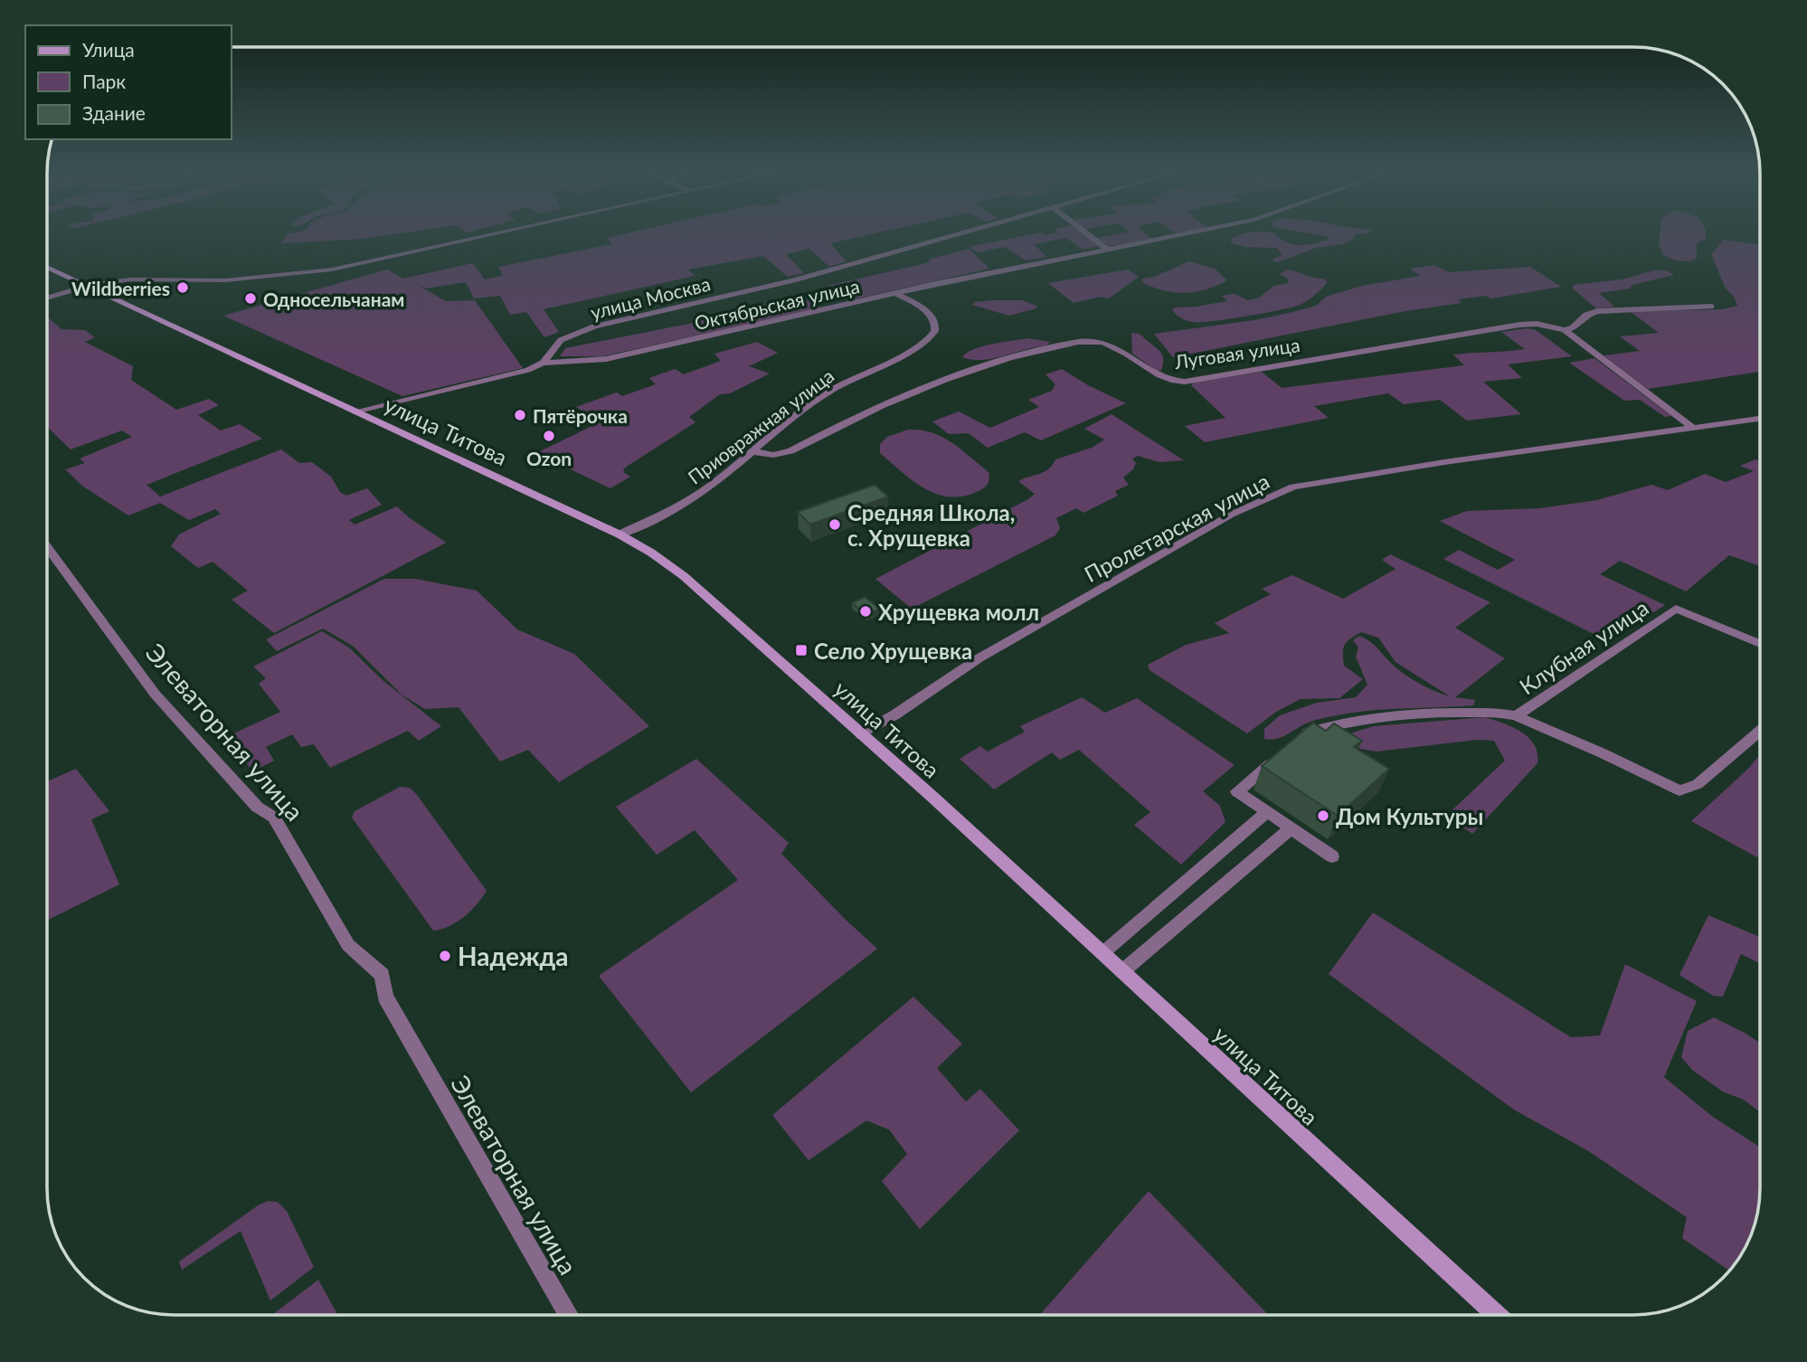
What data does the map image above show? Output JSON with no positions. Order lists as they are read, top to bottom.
{
  "streets": {
    "main road": ["улица Титова"],
    "street": [
      "улица Москва",
      "Октябрьская улица",
      "Луговая улица",
      "Приовражная улица",
      "Пролетарская улица",
      "Клубная улица",
      "Элеваторная улица"
    ]
  },
  "crossings": [
    ["улица Москва", "Октябрьская улица"],
    ["Октябрьская улица", "Приовражная улица"],
    ["Луговая улица", "Приовражная улица"],
    ["Приовражная улица", "улица Титова"],
    ["улица Титова", "Пролетарская улица"]
  ],
  "places": {
    "other": [
      "Wildberries",
      "Односельчанам",
      "Пятёрочка",
      "Ozon",
      "Средняя Школа, с. Хрущевка",
      "Хрущевка молл",
      "Дом Культуры",
      "Надежда"
    ],
    "transit": ["Село Хрущевка"]
  },
  "legend": ["Улица", "Парк", "Здание"]
}
